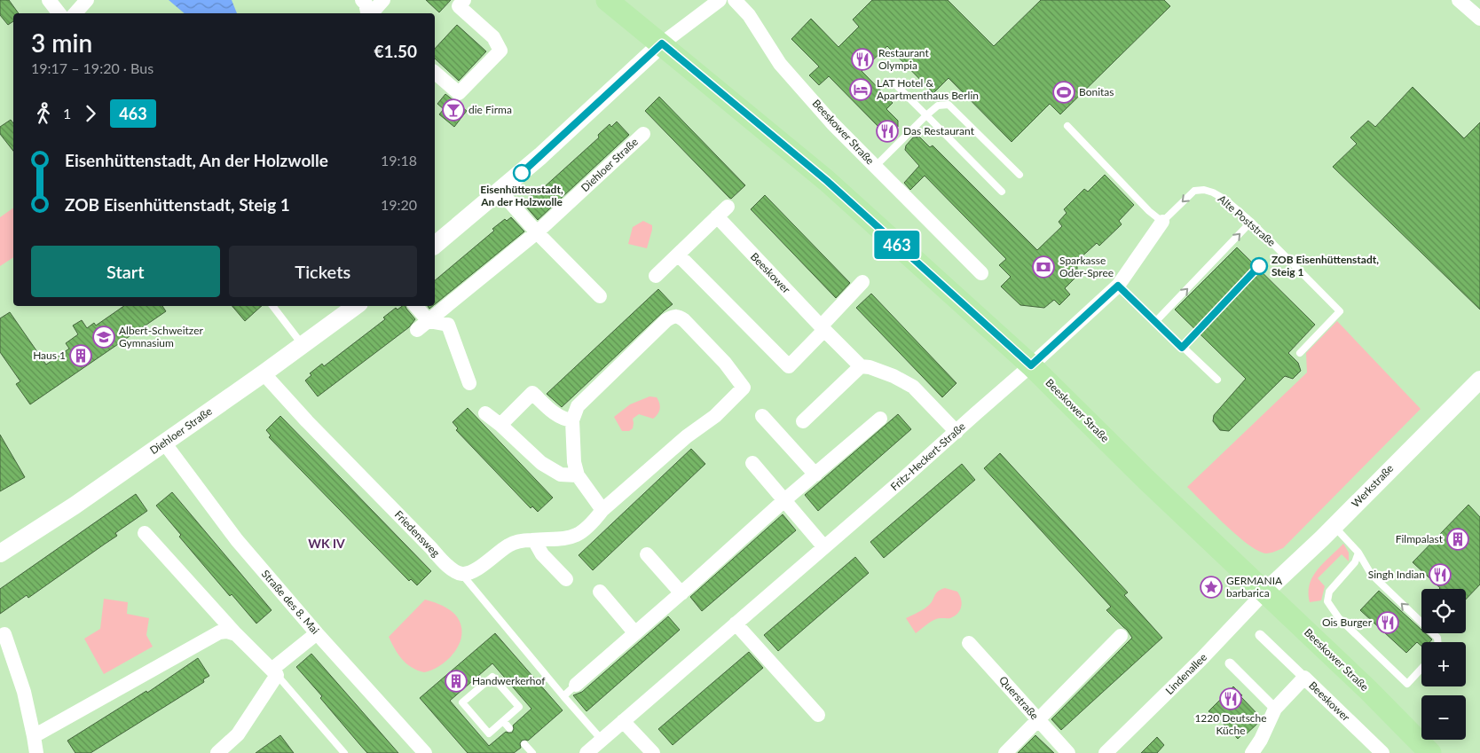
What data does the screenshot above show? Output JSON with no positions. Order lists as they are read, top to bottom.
{
  "streets": {
    "main road": ["Beeskower Straße"],
    "street": [
      "Diehloer Straße",
      "Alte Poststraße",
      "Beeskower",
      "Fritz-Heckert-Straße",
      "Werkstraße",
      "Friedensweg",
      "Straße des 8. Mai",
      "Lindenallee",
      "Querstraße"
    ]
  },
  "crossings": [
    ["Beeskower Straße", "Alte Poststraße"],
    ["Beeskower Straße", "Fritz-Heckert-Straße"],
    ["Beeskower Straße", "Werkstraße"],
    ["Beeskower Straße", "Lindenallee"],
    ["Diehloer Straße", "Friedensweg"],
    ["Diehloer Straße", "Straße des 8. Mai"],
    ["Alte Poststraße", "Fritz-Heckert-Straße"],
    ["Werkstraße", "Lindenallee"]
  ],
  "districts": ["WK IV"],
  "places": {
    "restaurant": [
      "Restaurant Olympia",
      "Das Restaurant",
      "Singh Indian",
      "Ois Burger",
      "1220 Deutsche Küche"
    ],
    "hotel": ["LAT Hotel & Apartmenthaus Berlin"],
    "sports": ["Bonitas"],
    "bar": ["die Firma"],
    "other": ["Eisenhüttenstadt, An der Holzwolle", "ZOB Eisenhüttenstadt, Steig 1"],
    "bank": ["Sparkasse Oder-Spree"],
    "school or university": ["Albert-Schweitzer Gymnasium"],
    "building": ["Haus 1", "Filmpalast", "Handwerkerhof"],
    "place": ["GERMANIA barbarica"]
  },
  "lines": ["bus line 463"],
  "page": {
    "on_map": "463",
    "heading": ["3 min", "19:17 – 19:20 · Bus", "€1.50"],
    "legs": ["1", "463"],
    "list": [
      {
        "name": "Eisenhüttenstadt, An der Holzwolle",
        "value": "19:18"
      },
      {
        "name": "ZOB Eisenhüttenstadt, Steig 1",
        "value": "19:20"
      }
    ],
    "buttons": ["Start", "Tickets"],
    "map_buttons": ["+", "−"]
  }
}
